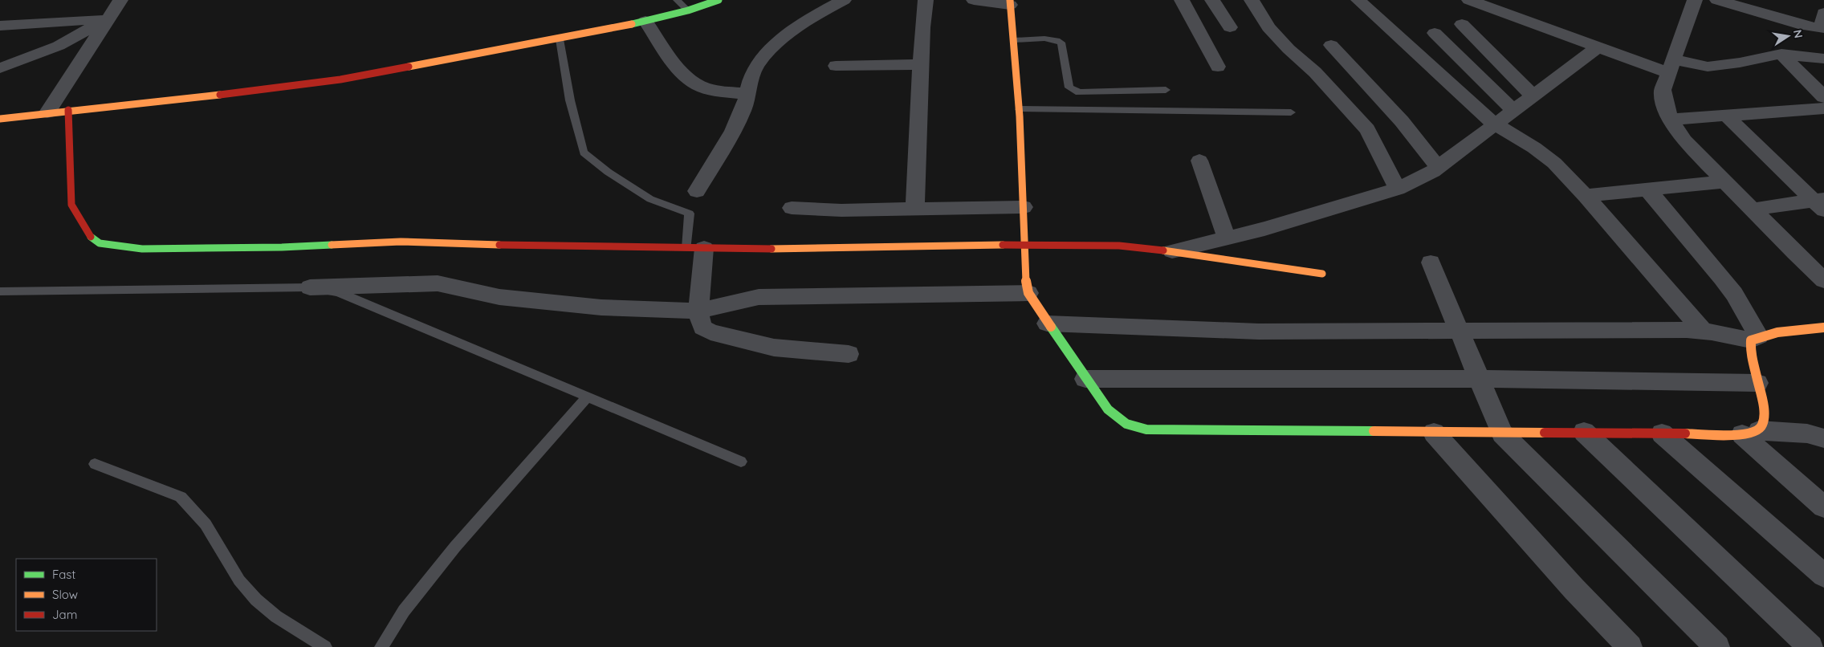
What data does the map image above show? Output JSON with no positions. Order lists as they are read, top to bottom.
{
  "legend": ["Fast", "Slow", "Jam"],
  "north": "right"
}
